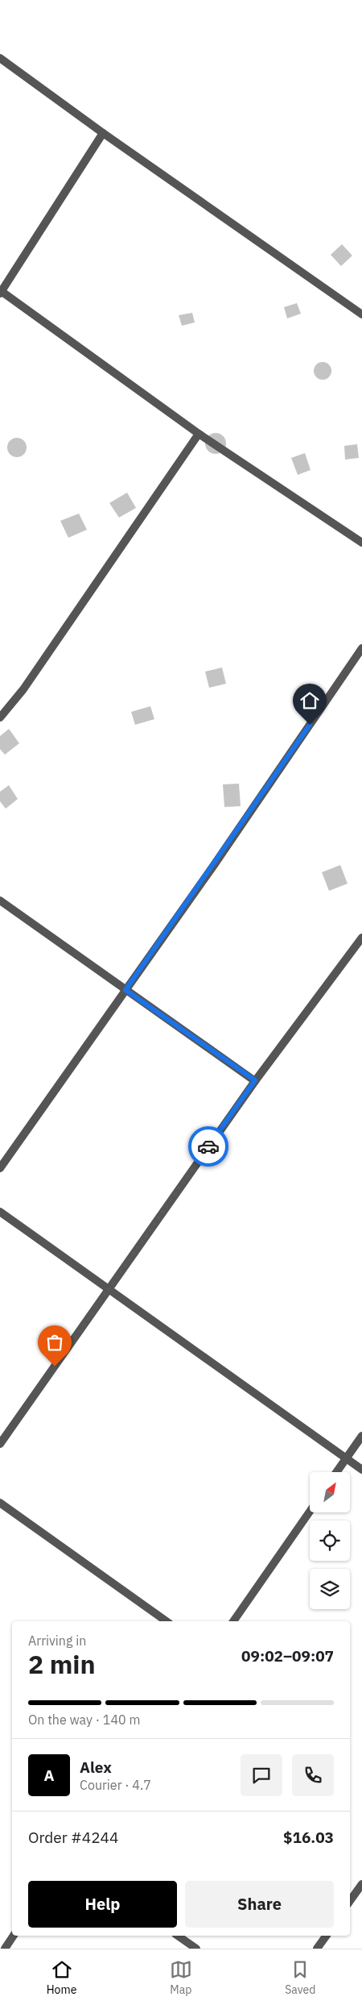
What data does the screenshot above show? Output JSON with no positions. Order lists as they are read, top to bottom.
{
  "north": "top right",
  "page": {
    "heading": ["2 min", "Arriving in", "09:02–09:07"],
    "panel": [
      "Alex",
      "Courier · 4.7",
      "Order #4244",
      "$16.03"
    ],
    "bar": "On the way · 140 m",
    "round": "A",
    "buttons": ["Help", "Share"],
    "tabs": ["Home", "Map", "Saved"]
  }
}
